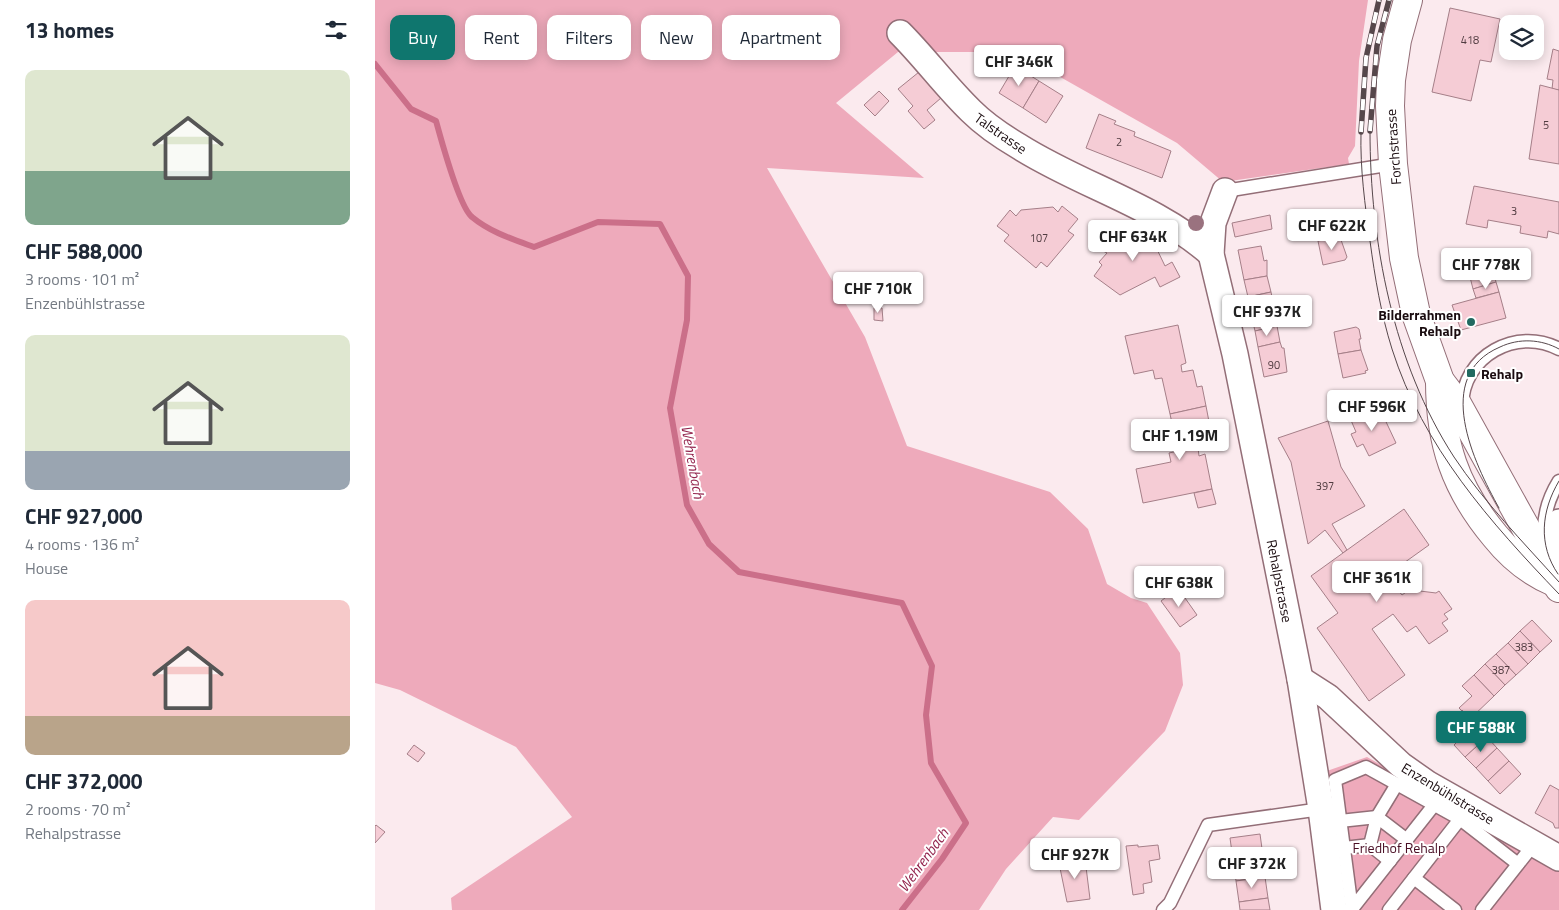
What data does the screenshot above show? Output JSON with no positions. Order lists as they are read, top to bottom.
{
  "streets": {
    "main road": ["Forchstrasse"],
    "street": ["Talstrasse", "Rehalpstrasse", "Enzenbühlstrasse"]
  },
  "crossings": [
    ["Talstrasse", "Rehalpstrasse"],
    ["Rehalpstrasse", "Enzenbühlstrasse"]
  ],
  "water": ["Wehrenbach"],
  "parks": ["Friedhof Rehalp"],
  "places": {
    "other": ["Bilderrahmen Rehalp"],
    "transit": ["Rehalp"]
  },
  "house_numbers": [
    "418",
    "5",
    "2",
    "3",
    "107",
    "90",
    "397",
    "383",
    "387"
  ],
  "page": {
    "heading": "13 homes",
    "chip": [
      "Buy",
      "Rent",
      "Filters",
      "New",
      "Apartment"
    ],
    "price": [
      "CHF 346K",
      "CHF 622K",
      "CHF 634K",
      "CHF 778K",
      "CHF 710K",
      "CHF 937K",
      "CHF 596K",
      "CHF 1.19M",
      "CHF 361K",
      "CHF 638K",
      "CHF 588K",
      "CHF 927K",
      "CHF 372K"
    ],
    "list": [
      {
        "name": "CHF 588,000",
        "note": "3 rooms · 101 m² · Enzenbühlstrasse"
      },
      {
        "name": "CHF 927,000",
        "note": "4 rooms · 136 m² · House"
      },
      {
        "name": "CHF 372,000",
        "note": "2 rooms · 70 m² · Rehalpstrasse"
      }
    ]
  }
}
